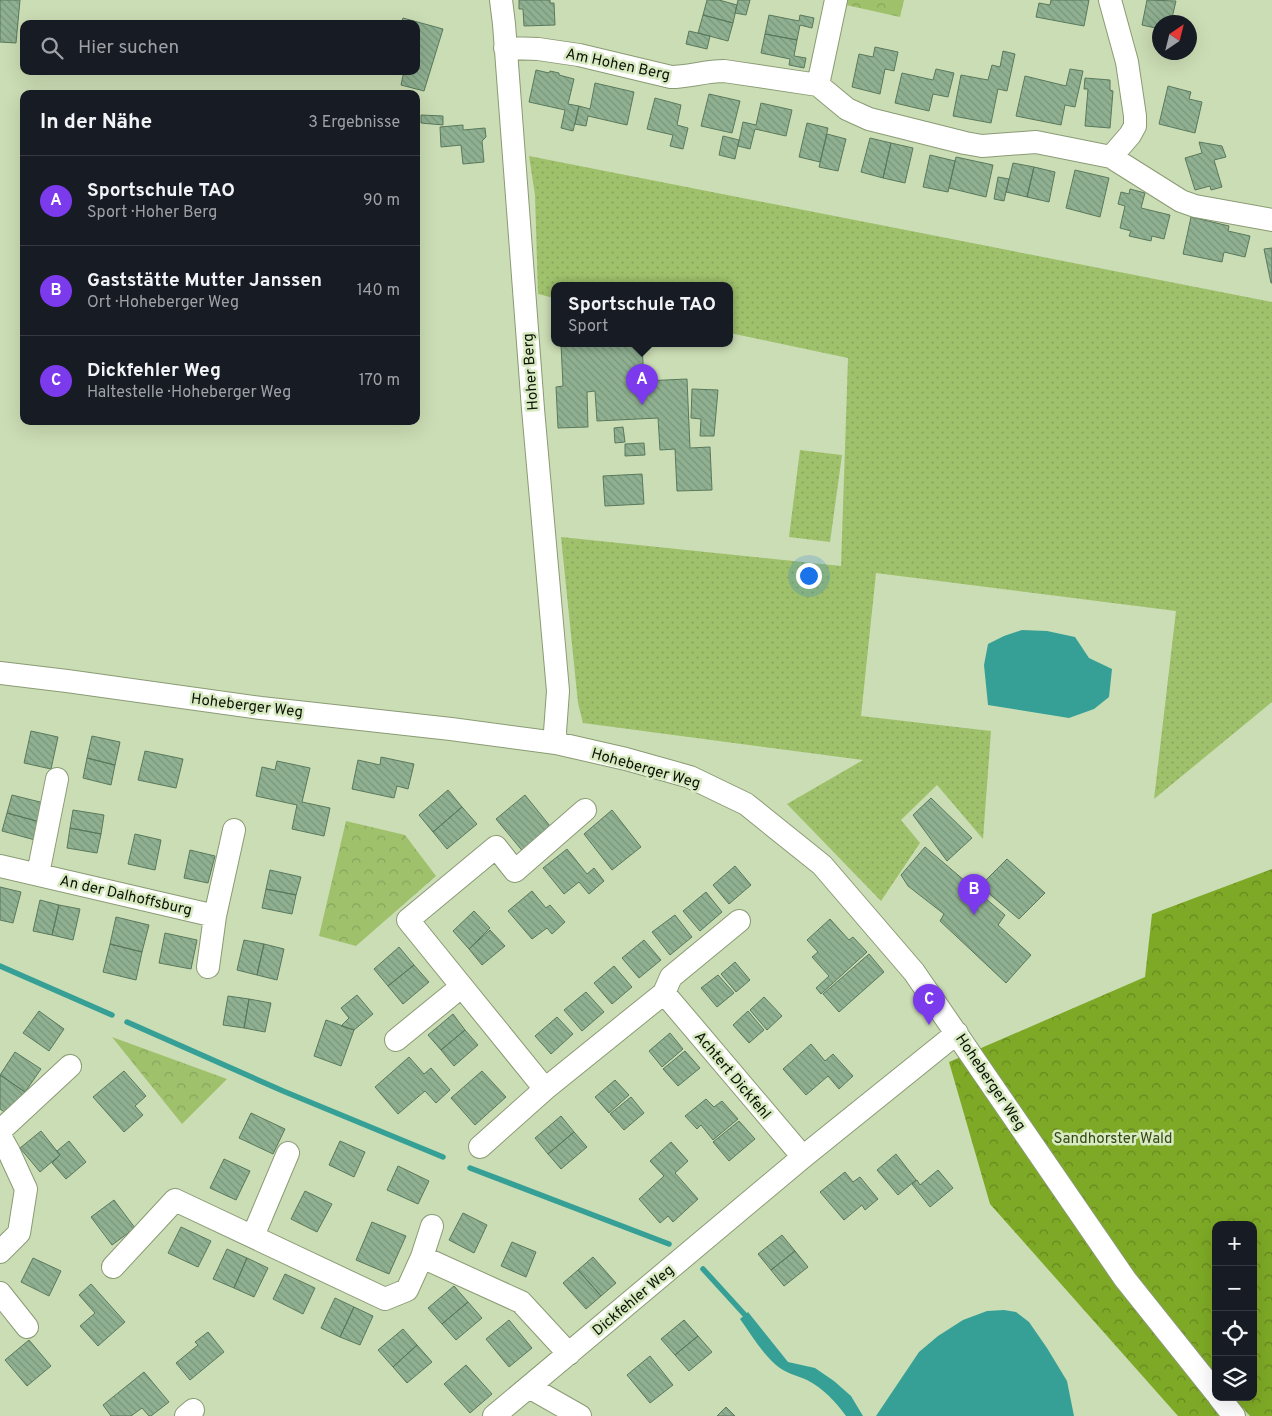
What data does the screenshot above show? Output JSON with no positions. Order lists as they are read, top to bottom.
{
  "streets": {
    "street": [
      "Am Hohen Berg",
      "Hoher Berg",
      "Hoheberger Weg",
      "An der Dalhoffsburg",
      "Achtert Dickfehl",
      "Dickfehler Weg"
    ]
  },
  "crossings": [
    ["Am Hohen Berg", "Hoher Berg"],
    ["Hoher Berg", "Hoheberger Weg"],
    ["Hoheberger Weg", "Dickfehler Weg"],
    ["Achtert Dickfehl", "Dickfehler Weg"]
  ],
  "parks": ["Sandhorster Wald"],
  "north": "top right",
  "page": {
    "search": "Hier suchen",
    "heading": ["In der Nähe", "3 Ergebnisse"],
    "list": [
      {
        "mark": "A",
        "name": "Sportschule TAO",
        "note": "Sport · Hoher Berg",
        "value": "90 m"
      },
      {
        "mark": "B",
        "name": "Gaststätte Mutter Janssen",
        "note": "Ort · Hoheberger Weg",
        "value": "140 m"
      },
      {
        "mark": "C",
        "name": "Dickfehler Weg",
        "note": "Haltestelle · Hoheberger Weg",
        "value": "170 m"
      }
    ],
    "popup": ["Sportschule TAO", "Sport"],
    "pins": ["A", "B", "C"],
    "map_buttons": ["+", "−"]
  }
}
